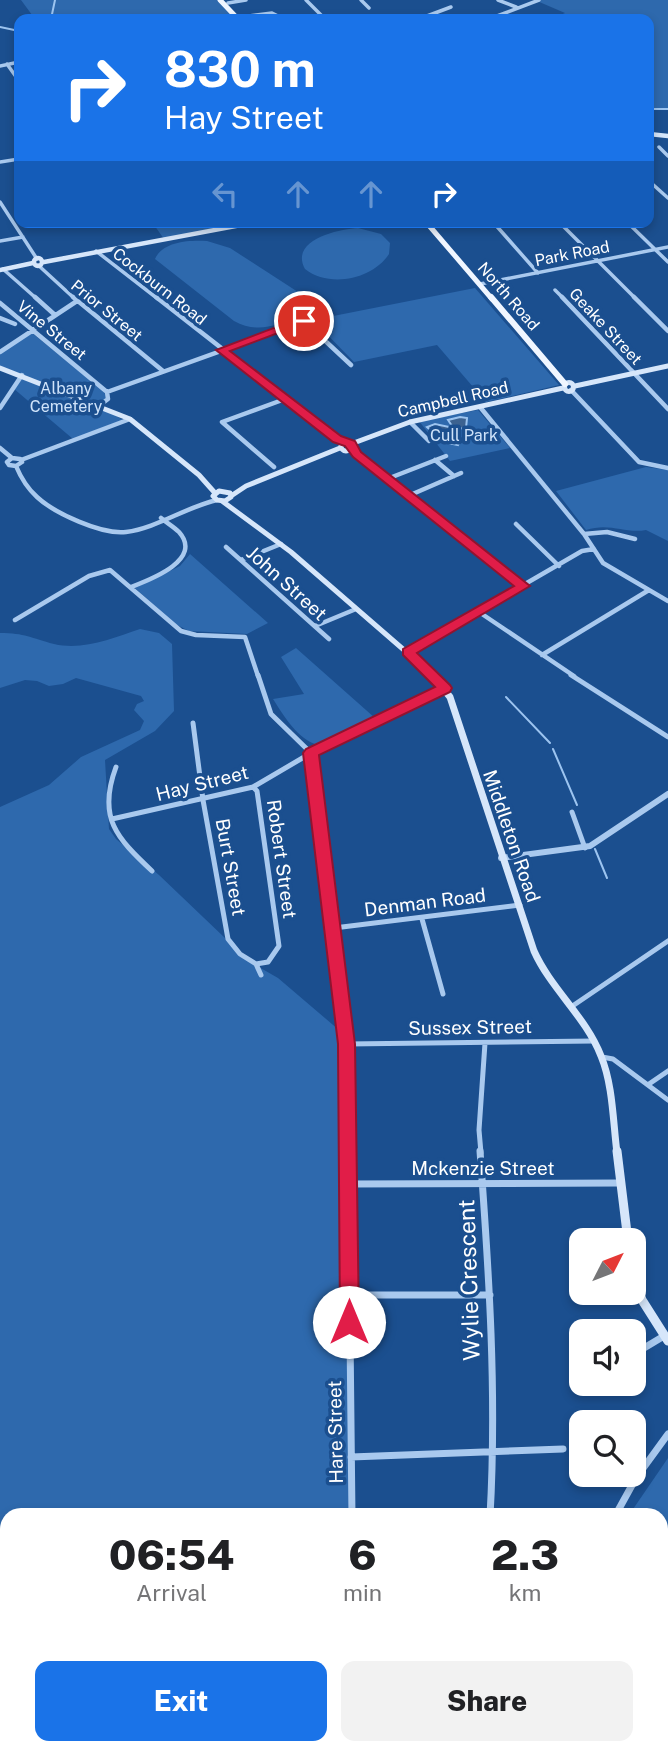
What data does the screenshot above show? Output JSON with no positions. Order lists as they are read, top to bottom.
{
  "streets": {
    "main road": ["North Road", "Campbell Road", "Middleton Road"],
    "street": [
      "Park Road",
      "Cockburn Road",
      "Prior Street",
      "Geake Street",
      "Vine Street",
      "John Street",
      "Hay Street",
      "Robert Street",
      "Burt Street",
      "Denman Road",
      "Sussex Street",
      "Mckenzie Street",
      "Wylie Crescent",
      "Hare Street"
    ]
  },
  "crossings": [
    ["Park Road", "North Road"],
    ["North Road", "Campbell Road"],
    ["Hay Street", "Middleton Road"],
    ["Hay Street", "Robert Street"],
    ["Hay Street", "Burt Street"],
    ["Hay Street", "Hare Street"],
    ["Middleton Road", "Denman Road"],
    ["Middleton Road", "Sussex Street"],
    ["Middleton Road", "Mckenzie Street"],
    ["Robert Street", "Burt Street"],
    ["Denman Road", "Hare Street"],
    ["Sussex Street", "Wylie Crescent"],
    ["Sussex Street", "Hare Street"],
    ["Mckenzie Street", "Wylie Crescent"],
    ["Mckenzie Street", "Hare Street"]
  ],
  "parks": ["Albany Cemetery", "Cull Park"],
  "north": "top right",
  "page": {
    "turn": ["830 m", "Hay Street"],
    "eta": [
      "06:54",
      "Arrival",
      "6",
      "min",
      "2.3",
      "km"
    ],
    "buttons": ["Exit", "Share"]
  }
}
